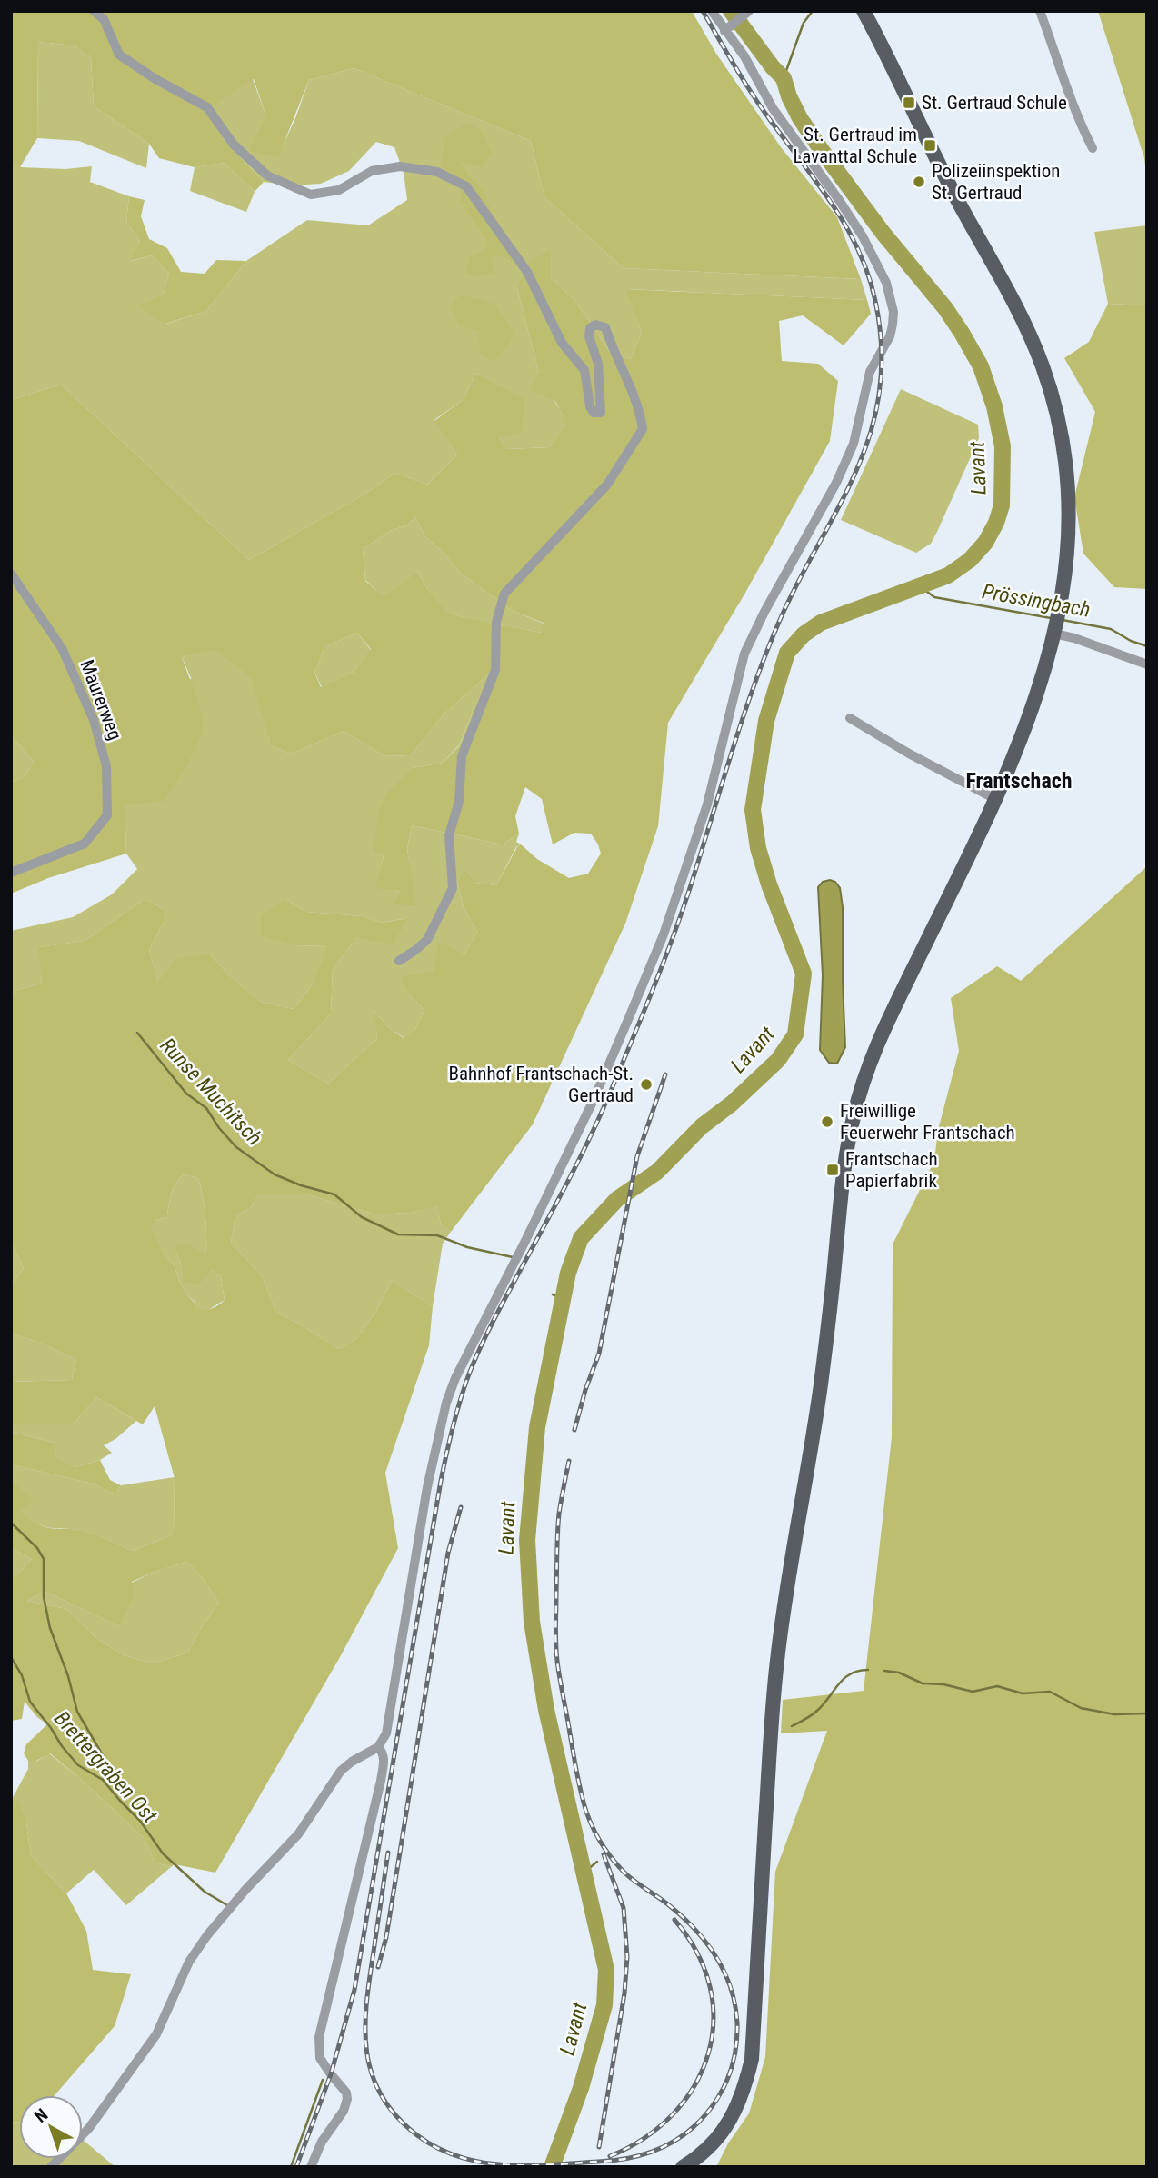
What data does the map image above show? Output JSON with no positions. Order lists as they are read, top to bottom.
{
  "streets": {
    "street": ["Maurerweg"]
  },
  "districts": ["Frantschach"],
  "water": [
    "Lavant",
    "Prössingbach",
    "Runse Muchitsch",
    "Brettergraben Ost"
  ],
  "places": {
    "transit": ["St. Gertraud Schule", "St. Gertraud im Lavanttal Schule", "Frantschach Papierfabrik"],
    "other": ["Polizeiinspektion St. Gertraud", "Bahnhof Frantschach-St. Gertraud", "Freiwillige Feuerwehr Frantschach"]
  },
  "north": "top left"
}
